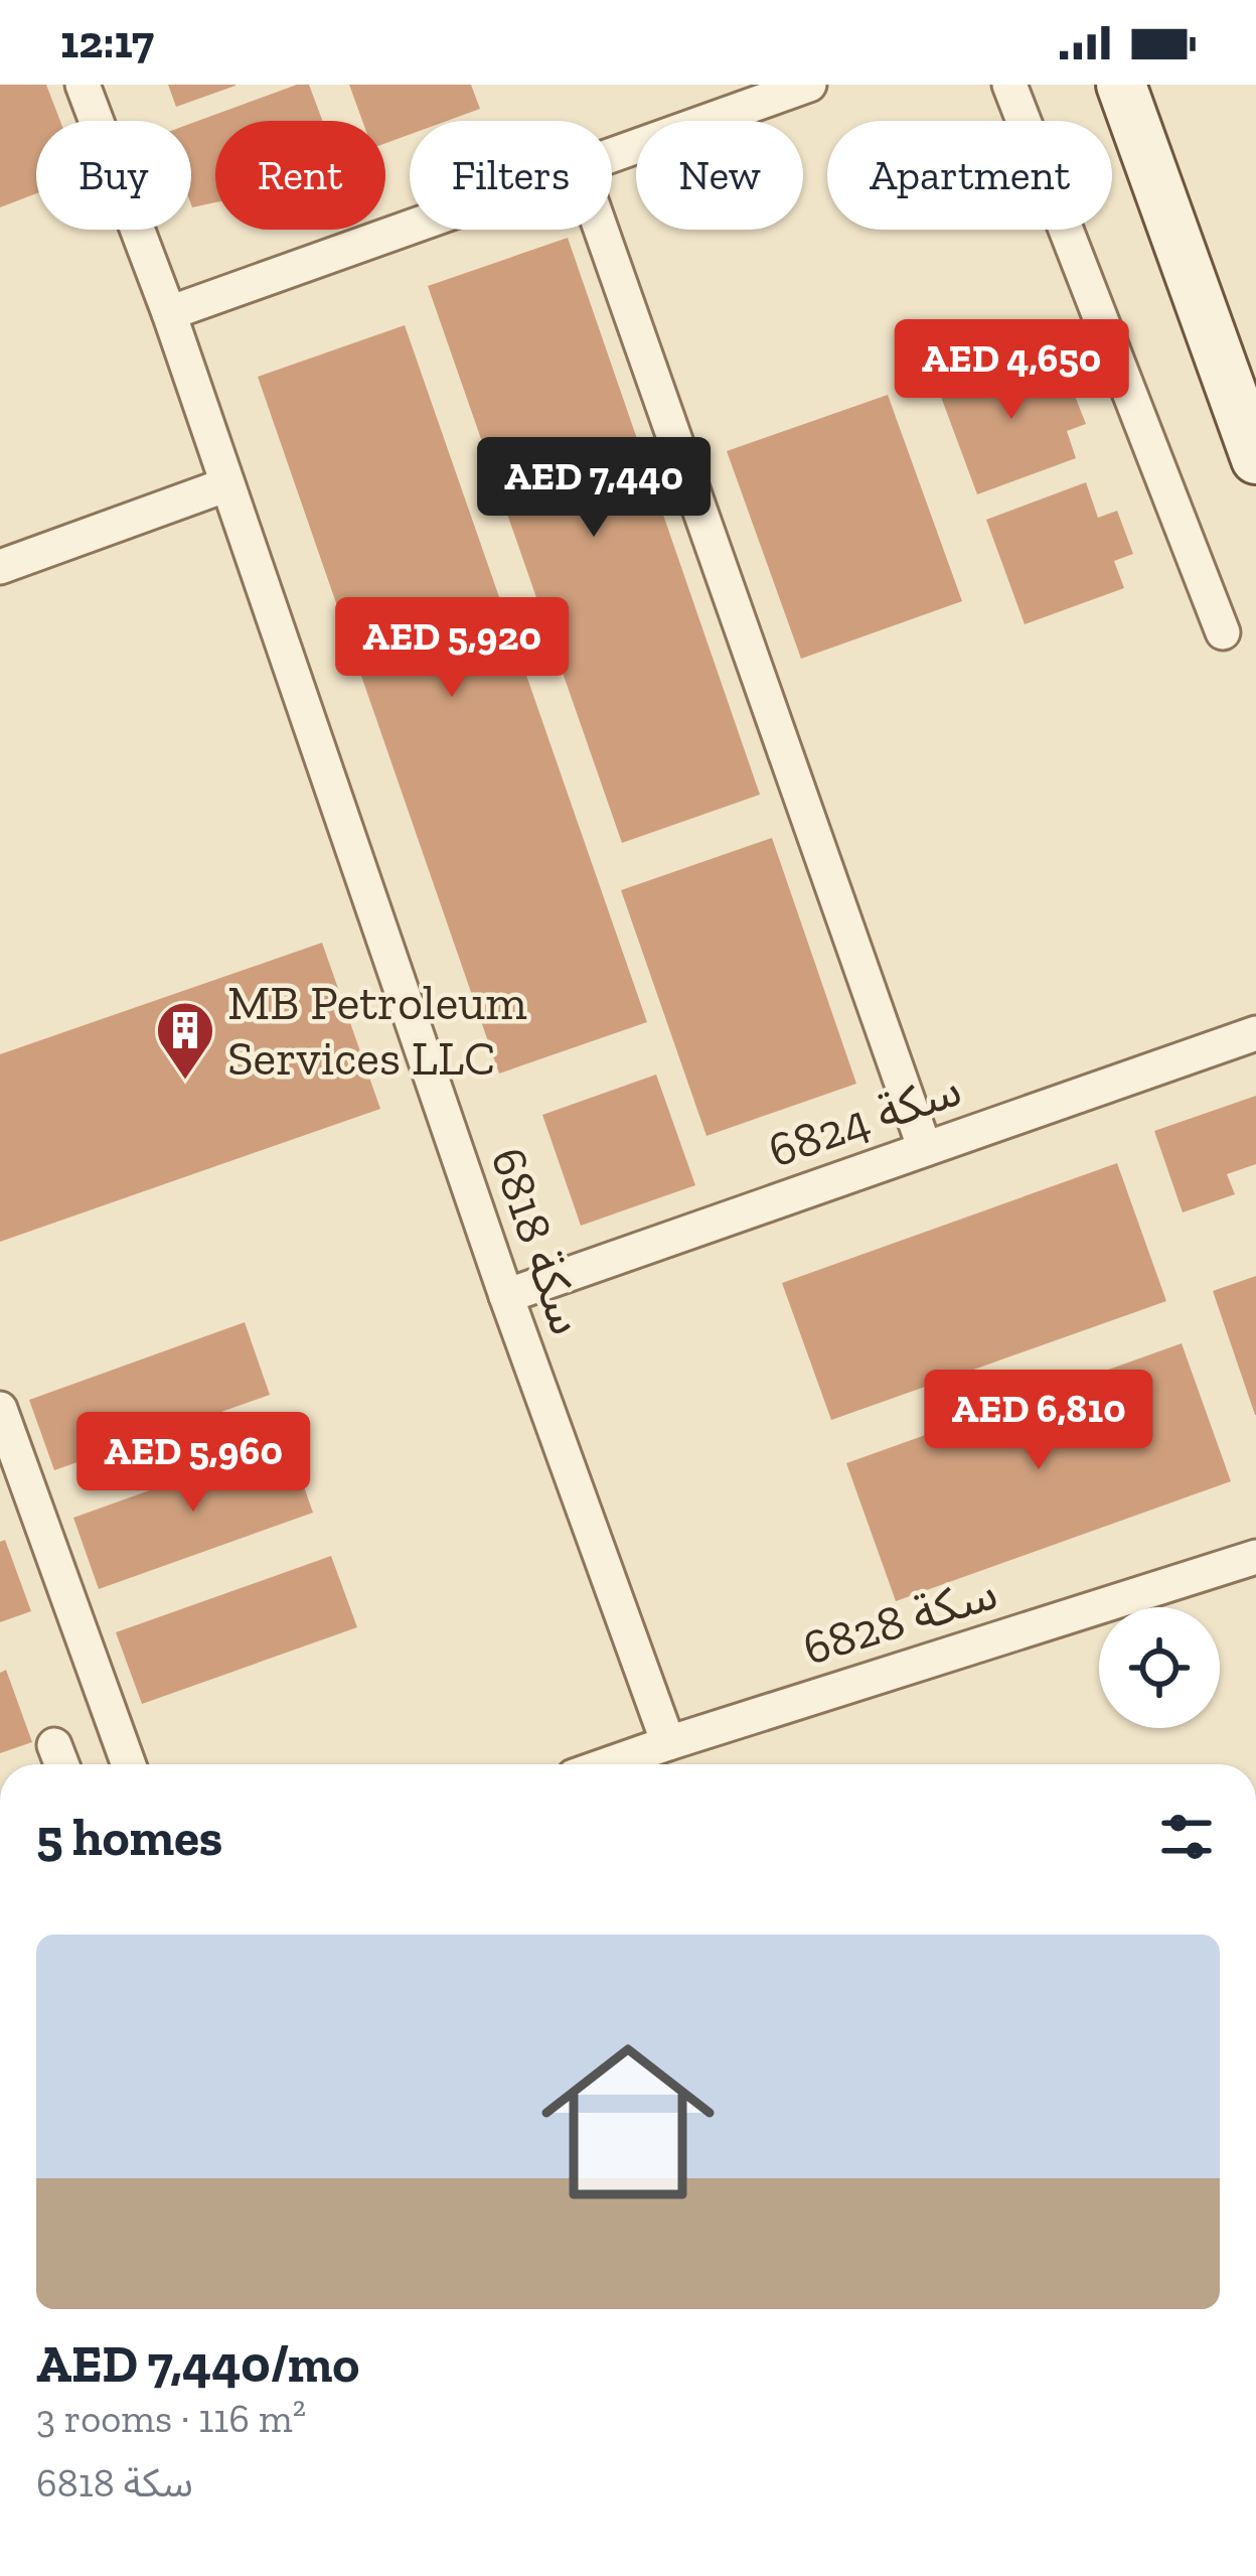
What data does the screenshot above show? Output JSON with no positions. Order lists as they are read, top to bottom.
{
  "streets": {
    "street": ["سكة 6824", "سكة 6818", "سكة 6828"]
  },
  "crossings": [
    ["سكة 6824", "سكة 6818"],
    ["سكة 6818", "سكة 6828"]
  ],
  "places": {
    "building": ["MB Petroleum Services LLC"]
  },
  "page": {
    "status": "12:17",
    "chip": [
      "Buy",
      "Rent",
      "Filters",
      "New",
      "Apartment"
    ],
    "price": [
      "AED 4,650",
      "AED 7,440",
      "AED 5,920",
      "AED 6,810",
      "AED 5,960"
    ],
    "heading": "5 homes",
    "list": [
      {
        "name": "AED 7,440/mo",
        "note": "3 rooms · 116 m² · سكة 6818"
      }
    ]
  }
}
